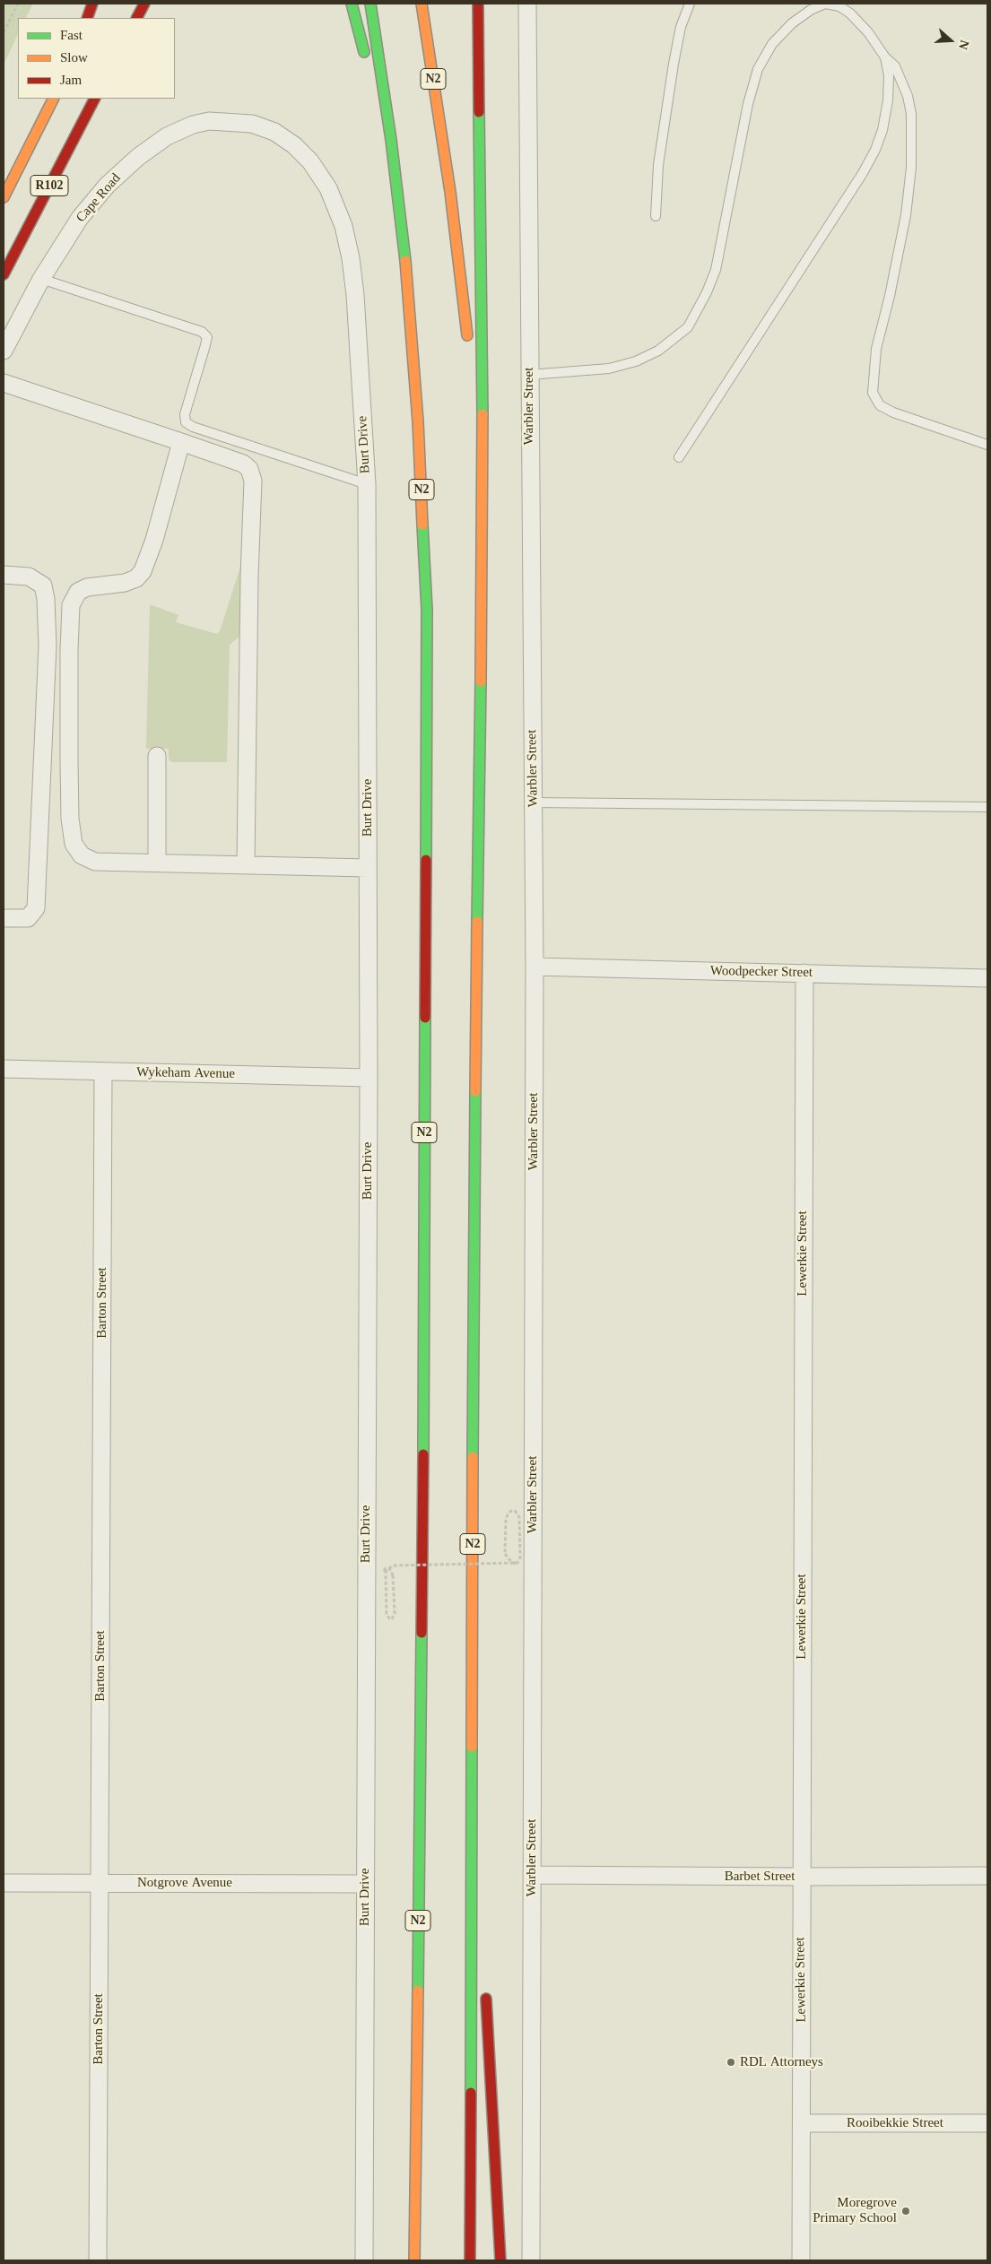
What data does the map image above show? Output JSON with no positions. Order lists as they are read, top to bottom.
{
  "streets": {
    "main road": ["N2", "R102"],
    "street": [
      "Cape Road",
      "Warbler Street",
      "Burt Drive",
      "Woodpecker Street",
      "Wykeham Avenue",
      "Lewerkie Street",
      "Barton Street",
      "Barbet Street",
      "Notgrove Avenue",
      "Rooibekkie Street"
    ]
  },
  "crossings": [
    ["Cape Road", "Burt Drive"],
    ["Warbler Street", "Woodpecker Street"],
    ["Warbler Street", "Barbet Street"],
    ["Burt Drive", "Wykeham Avenue"],
    ["Burt Drive", "Notgrove Avenue"],
    ["Woodpecker Street", "Lewerkie Street"],
    ["Wykeham Avenue", "Barton Street"],
    ["Lewerkie Street", "Barbet Street"],
    ["Lewerkie Street", "Rooibekkie Street"],
    ["Barton Street", "Notgrove Avenue"]
  ],
  "places": ["RDL Attorneys", "Moregrove Primary School"],
  "legend": ["Fast", "Slow", "Jam"],
  "north": "right"
}
